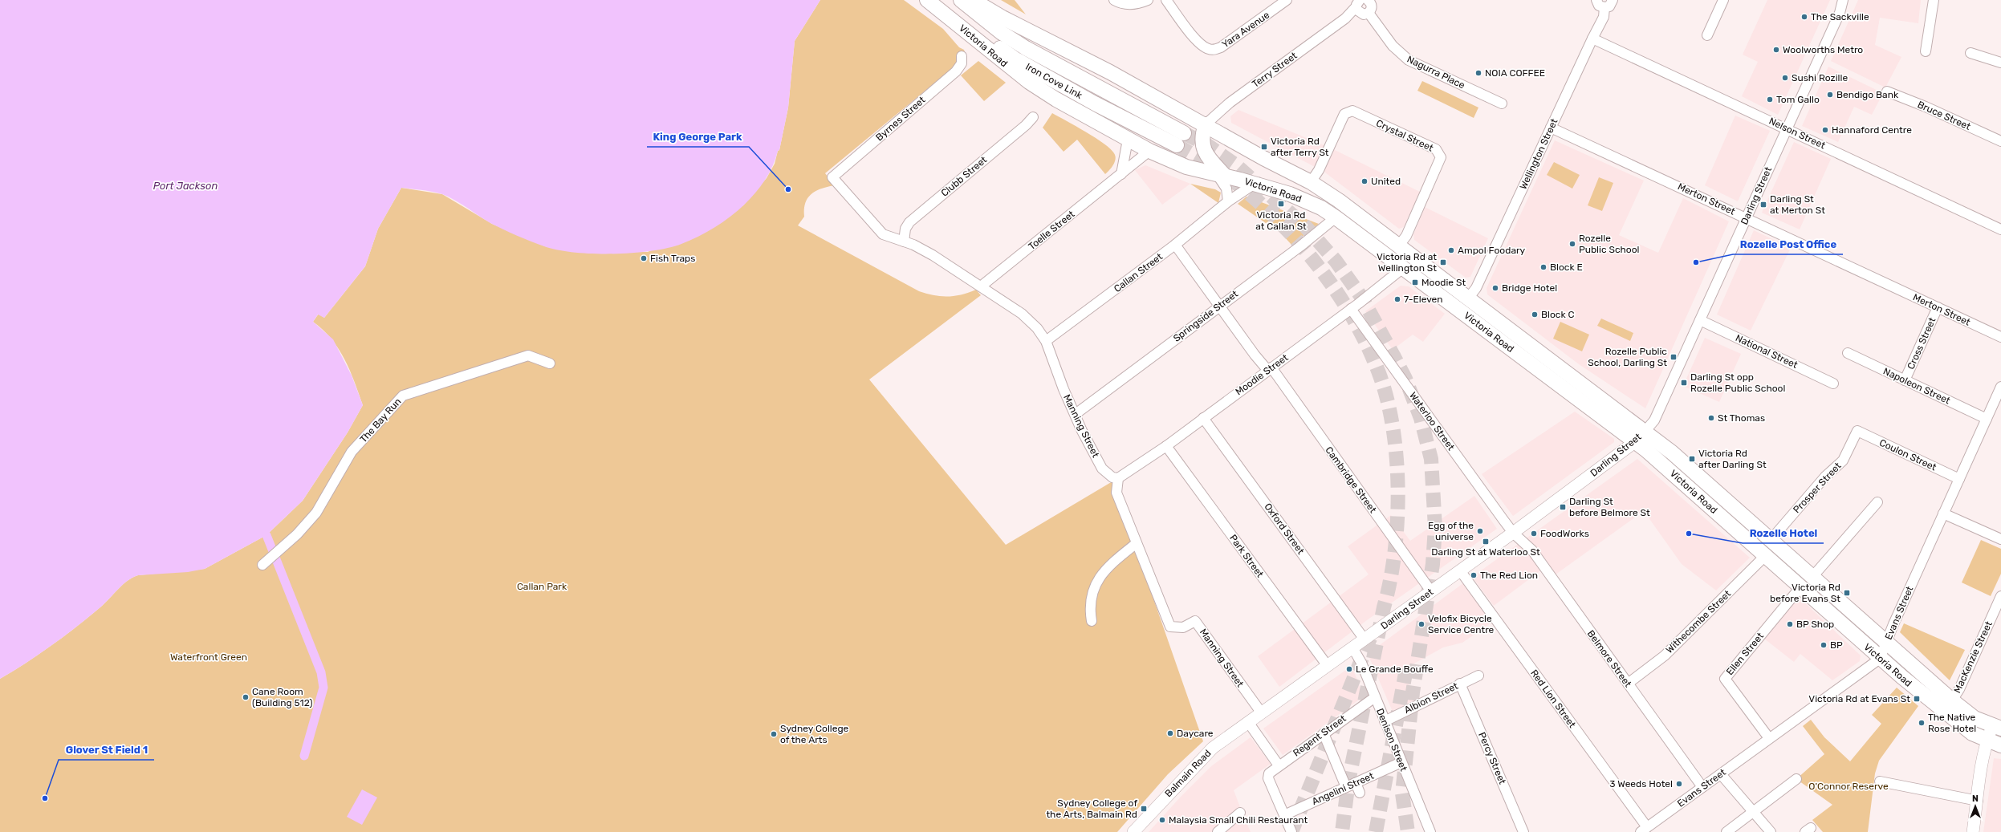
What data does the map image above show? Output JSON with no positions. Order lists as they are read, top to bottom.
{
  "streets": {
    "highway": ["Victoria Road", "Iron Cove Link"],
    "main road": ["Darling Street", "Balmain Road"],
    "street": [
      "Yara Avenue",
      "Terry Street",
      "Nagurra Place",
      "Bruce Street",
      "Byrnes Street",
      "Nelson Street",
      "Crystal Street",
      "Wellington Street",
      "Clubb Street",
      "Merton Street",
      "Toelle Street",
      "Callan Street",
      "Springside Street",
      "Cross Street",
      "National Street",
      "Moodie Street",
      "Napoleon Street",
      "The Bay Run",
      "Waterloo Street",
      "Manning Street",
      "Coulon Street",
      "Cambridge Street",
      "Prosper Street",
      "Oxford Street",
      "Park Street",
      "Evans Street",
      "Withecombe Street",
      "Ellen Street",
      "MacKenzie Street",
      "Belmore Street",
      "Albion Street",
      "Red Lion Street",
      "Regent Street",
      "Denison Street",
      "Percy Street",
      "Angelini Street"
    ]
  },
  "crossings": [
    ["Victoria Road", "Terry Street"],
    ["Victoria Road", "Iron Cove Link"],
    ["Victoria Road", "Crystal Street"],
    ["Victoria Road", "Wellington Street"],
    ["Victoria Road", "Darling Street"],
    ["Victoria Road", "Toelle Street"],
    ["Victoria Road", "Callan Street"],
    ["Victoria Road", "Springside Street"],
    ["Victoria Road", "Moodie Street"],
    ["Victoria Road", "Prosper Street"],
    ["Victoria Road", "Evans Street"],
    ["Victoria Road", "Withecombe Street"],
    ["Victoria Road", "Ellen Street"],
    ["Victoria Road", "MacKenzie Street"],
    ["Terry Street", "Nagurra Place"],
    ["Byrnes Street", "Manning Street"],
    ["Nelson Street", "Wellington Street"],
    ["Nelson Street", "Darling Street"],
    ["Wellington Street", "Merton Street"],
    ["Clubb Street", "Manning Street"],
    ["Darling Street", "Merton Street"],
    ["Darling Street", "National Street"],
    ["Darling Street", "Waterloo Street"],
    ["Darling Street", "Manning Street"],
    ["Darling Street", "Cambridge Street"],
    ["Darling Street", "Oxford Street"],
    ["Darling Street", "Park Street"],
    ["Darling Street", "Belmore Street"],
    ["Darling Street", "Red Lion Street"],
    ["Darling Street", "Denison Street"],
    ["Darling Street", "Balmain Road"],
    ["Merton Street", "Cross Street"],
    ["Toelle Street", "Manning Street"],
    ["Callan Street", "Manning Street"],
    ["Callan Street", "Cambridge Street"],
    ["Springside Street", "Manning Street"],
    ["Springside Street", "Cambridge Street"],
    ["Cross Street", "Napoleon Street"],
    ["Moodie Street", "Waterloo Street"],
    ["Moodie Street", "Manning Street"],
    ["Moodie Street", "Cambridge Street"],
    ["Moodie Street", "Oxford Street"],
    ["Moodie Street", "Park Street"],
    ["Napoleon Street", "Evans Street"],
    ["Waterloo Street", "Belmore Street"],
    ["Coulon Street", "Prosper Street"],
    ["Coulon Street", "Evans Street"],
    ["Evans Street", "Ellen Street"],
    ["Evans Street", "Belmore Street"],
    ["Evans Street", "Red Lion Street"],
    ["Withecombe Street", "Belmore Street"],
    ["Albion Street", "Denison Street"],
    ["Albion Street", "Percy Street"],
    ["Regent Street", "Denison Street"],
    ["Regent Street", "Angelini Street"],
    ["Denison Street", "Angelini Street"]
  ],
  "water": ["Port Jackson"],
  "parks": ["Callan Park", "Waterfront Green", "O'Connor Reserve"],
  "places": {
    "other": [
      "The Sackville",
      "Woolworths Metro",
      "NOIA COFFEE",
      "Sushi Rozille",
      "Bendigo Bank",
      "Tom Gallo",
      "Hannaford Centre",
      "United",
      "King George Park",
      "Rozelle Public School",
      "Ampol Foodary",
      "Fish Traps",
      "Rozelle Post Office",
      "Block E",
      "Bridge Hotel",
      "7-Eleven",
      "Block C",
      "St Thomas",
      "Egg of the universe",
      "FoodWorks",
      "Rozelle Hotel",
      "The Red Lion",
      "Velofix Bicycle Service Centre",
      "BP Shop",
      "BP",
      "Le Grande Bouffe",
      "Cane Room (Building 512)",
      "The Native Rose Hotel",
      "Daycare",
      "Sydney College of the Arts",
      "3 Weeds Hotel",
      "Glover St Field 1",
      "Malaysia Small Chili Restaurant"
    ],
    "transit": [
      "Victoria Rd after Terry St",
      "Victoria Rd at Callan St",
      "Darling St at Merton St",
      "Victoria Rd at Wellington St",
      "Moodie St",
      "Rozelle Public School, Darling St",
      "Darling St opp Rozelle Public School",
      "Victoria Rd after Darling St",
      "Darling St before Belmore St",
      "Darling St at Waterloo St",
      "Victoria Rd before Evans St",
      "Victoria Rd at Evans St",
      "Sydney College of the Arts, Balmain Rd"
    ]
  },
  "north": "top"
}
